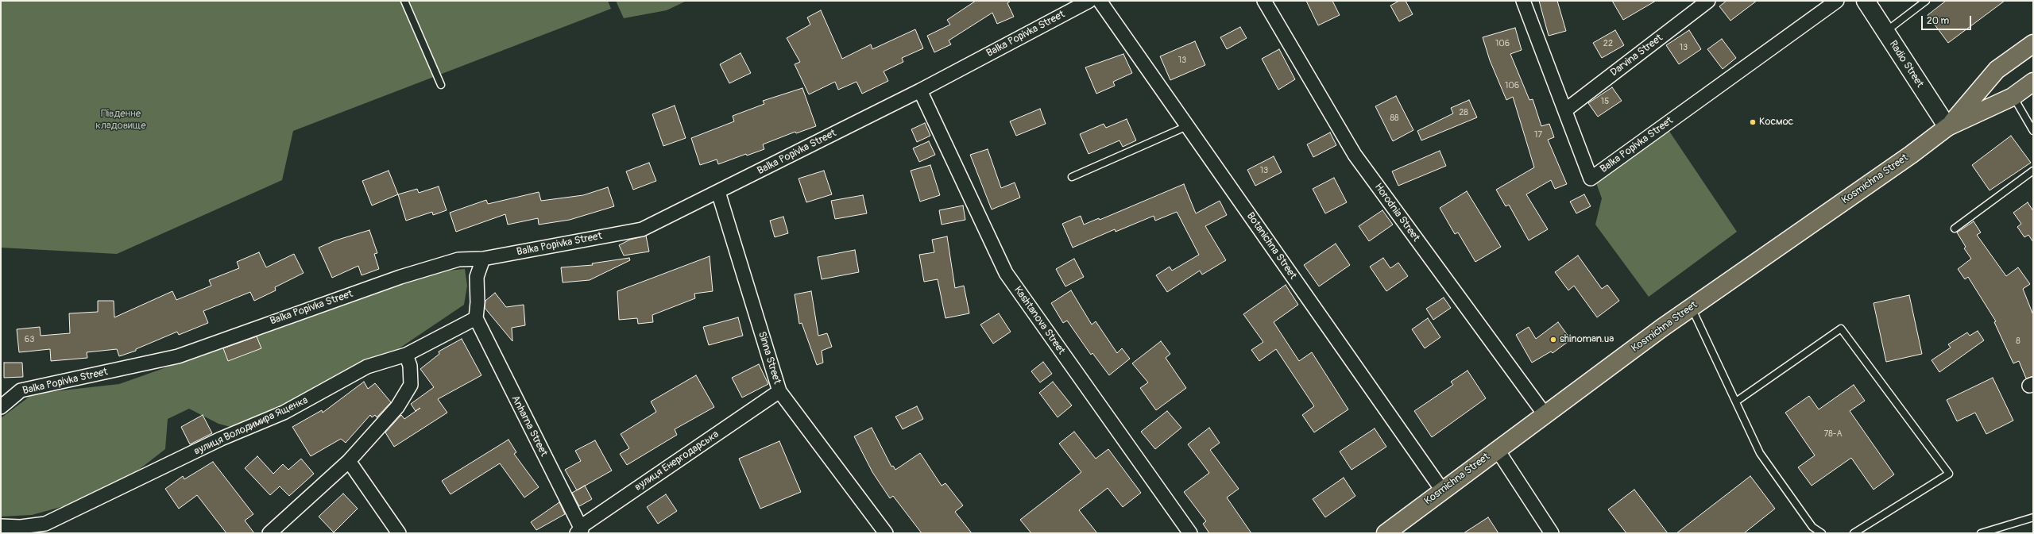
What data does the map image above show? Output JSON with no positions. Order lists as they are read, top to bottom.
{
  "streets": {
    "main road": ["Kosmichna Street"],
    "street": [
      "Balka Popivka Street",
      "Darvina Street",
      "Radio Street",
      "Horodnia Street",
      "Botanichna Street",
      "Kashtanova Street",
      "Sinna Street",
      "вулиця Володимира Ященка",
      "Anharna Street",
      "вулиця Енергодарська"
    ]
  },
  "crossings": [
    ["Balka Popivka Street", "Darvina Street"],
    ["Balka Popivka Street", "Kashtanova Street"],
    ["Balka Popivka Street", "Sinna Street"],
    ["Radio Street", "Kosmichna Street"],
    ["Kosmichna Street", "Horodnia Street"],
    ["Kosmichna Street", "Botanichna Street"],
    ["Sinna Street", "вулиця Енергодарська"],
    ["вулиця Володимира Ященка", "Anharna Street"],
    ["Anharna Street", "вулиця Енергодарська"]
  ],
  "parks": ["Південне кладовище"],
  "places": ["Космос", "shinoman.ua"],
  "house_numbers": [
    "106",
    "22",
    "13",
    "13",
    "106",
    "15",
    "28",
    "88",
    "17",
    "13",
    "63",
    "8",
    "78-А"
  ],
  "scale_bar": "20 m"
}
